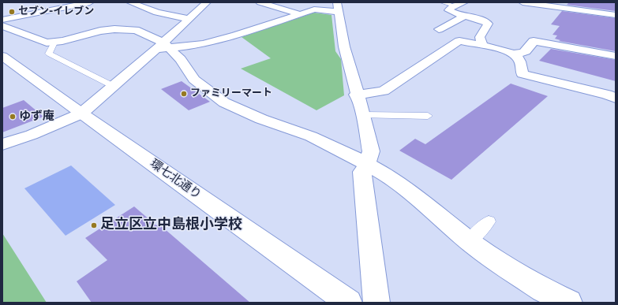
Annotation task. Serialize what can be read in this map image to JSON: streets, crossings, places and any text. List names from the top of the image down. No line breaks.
{"streets":{"street":["環七北通り"]},"places":["セブン-イレブン","ファミリーマート","ゆず庵","足立区立中島根小学校"]}
